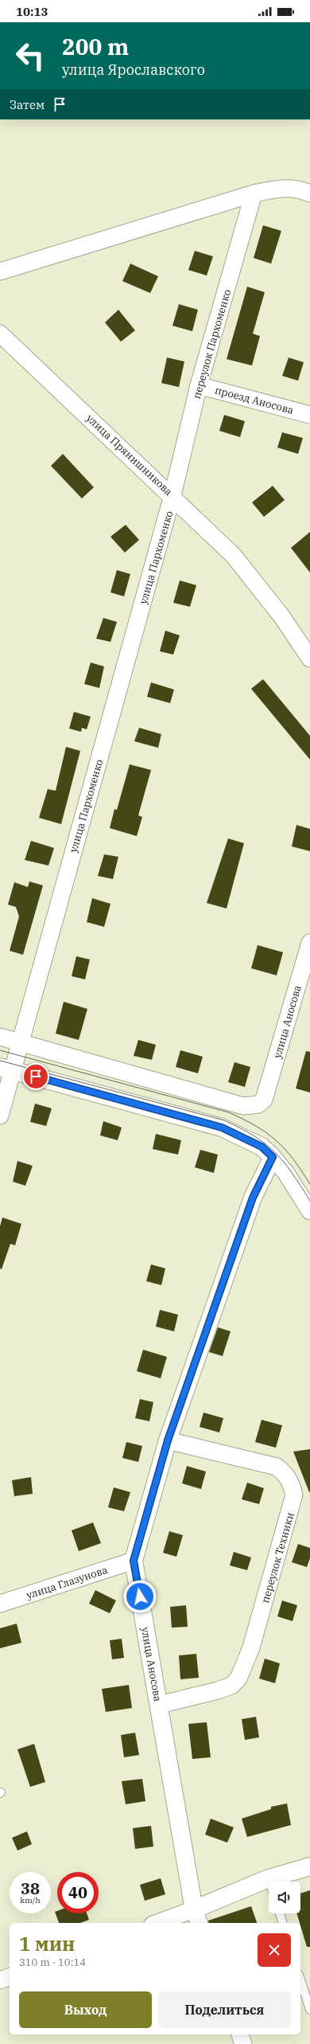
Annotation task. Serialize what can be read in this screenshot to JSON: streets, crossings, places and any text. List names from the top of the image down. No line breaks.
{"streets":{"street":["переулок Пархоменко","проезд Аносова","улица Прянишникова","улица Пархоменко","улица Аносова","переулок Техники","улица Глазунова"]},"crossings":[["переулок Пархоменко","проезд Аносова"],["переулок Пархоменко","улица Прянишникова"],["переулок Пархоменко","улица Пархоменко"],["улица Прянишникова","улица Пархоменко"],["улица Пархоменко","улица Аносова"],["улица Аносова","переулок Техники"],["улица Аносова","улица Глазунова"]],"page":{"status":"10:13","turn":["200 m","улица Ярославского"],"then":"Затем","speed":"38 km/h","limit":"40","heading":["1 мин","310 m · 10:14"],"buttons":["Выход","Поделиться"]}}
